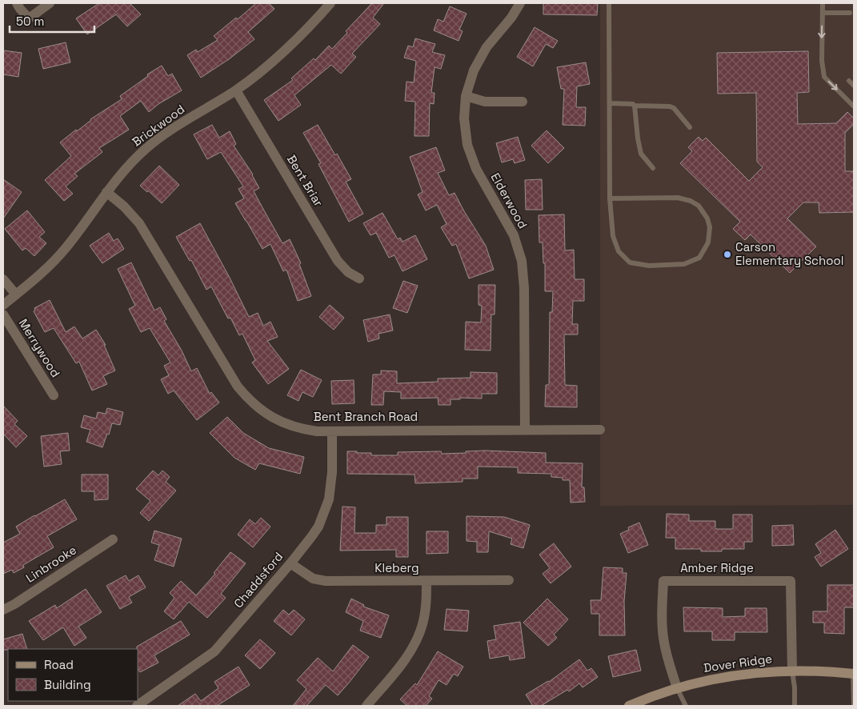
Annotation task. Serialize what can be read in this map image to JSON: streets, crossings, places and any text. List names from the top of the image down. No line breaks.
{"streets":{"street":["Brickwood","Bent Briar","Elderwood","Merrywood","Bent Branch Road","Linbrooke","Kleberg","Amber Ridge","Chaddsford","Dover Ridge"]},"crossings":[["Brickwood","Bent Briar"],["Brickwood","Bent Branch Road"],["Elderwood","Bent Branch Road"],["Bent Branch Road","Chaddsford"],["Kleberg","Chaddsford"],["Amber Ridge","Dover Ridge"]],"places":["Carson Elementary School"],"legend":["Road","Building"],"scale_bar":"50 m"}
